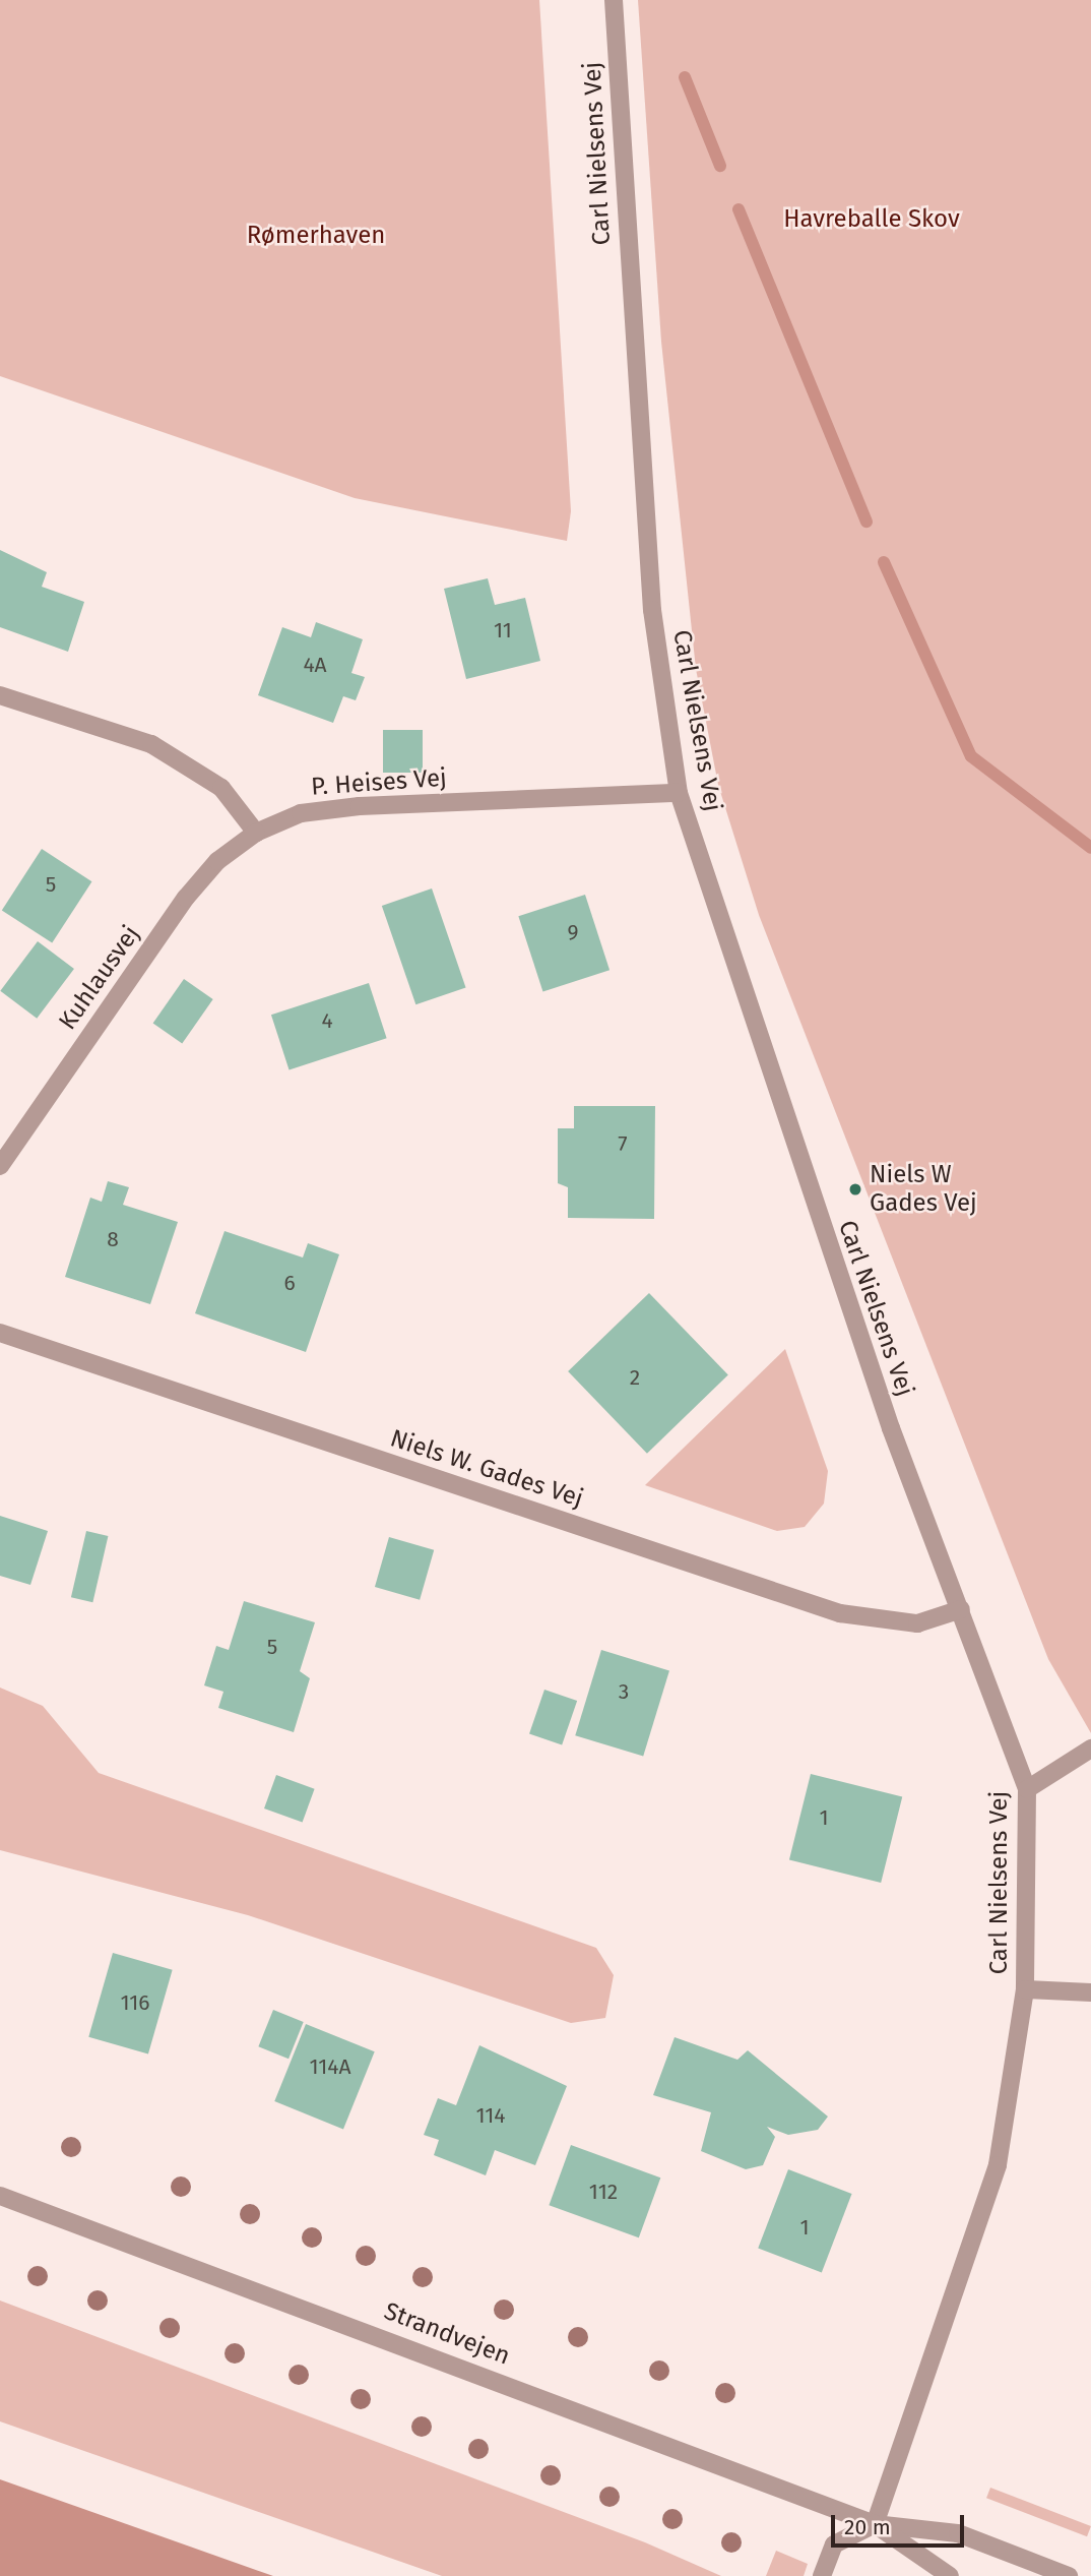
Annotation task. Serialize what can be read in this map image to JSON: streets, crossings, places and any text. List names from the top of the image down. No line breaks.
{"streets":{"street":["Carl Nielsens Vej","P. Heises Vej","Kuhlausvej","Niels W. Gades Vej","Strandvejen"]},"crossings":[["Carl Nielsens Vej","P. Heises Vej"],["Carl Nielsens Vej","Niels W. Gades Vej"],["Carl Nielsens Vej","Strandvejen"],["P. Heises Vej","Kuhlausvej"]],"parks":["Havreballe Skov","Rømerhaven"],"places":["Niels W Gades Vej"],"house_numbers":["11","4A","5","9","4","7","8","6","2","5","3","1","116","114A","114","112","1"],"scale_bar":"20 m"}
